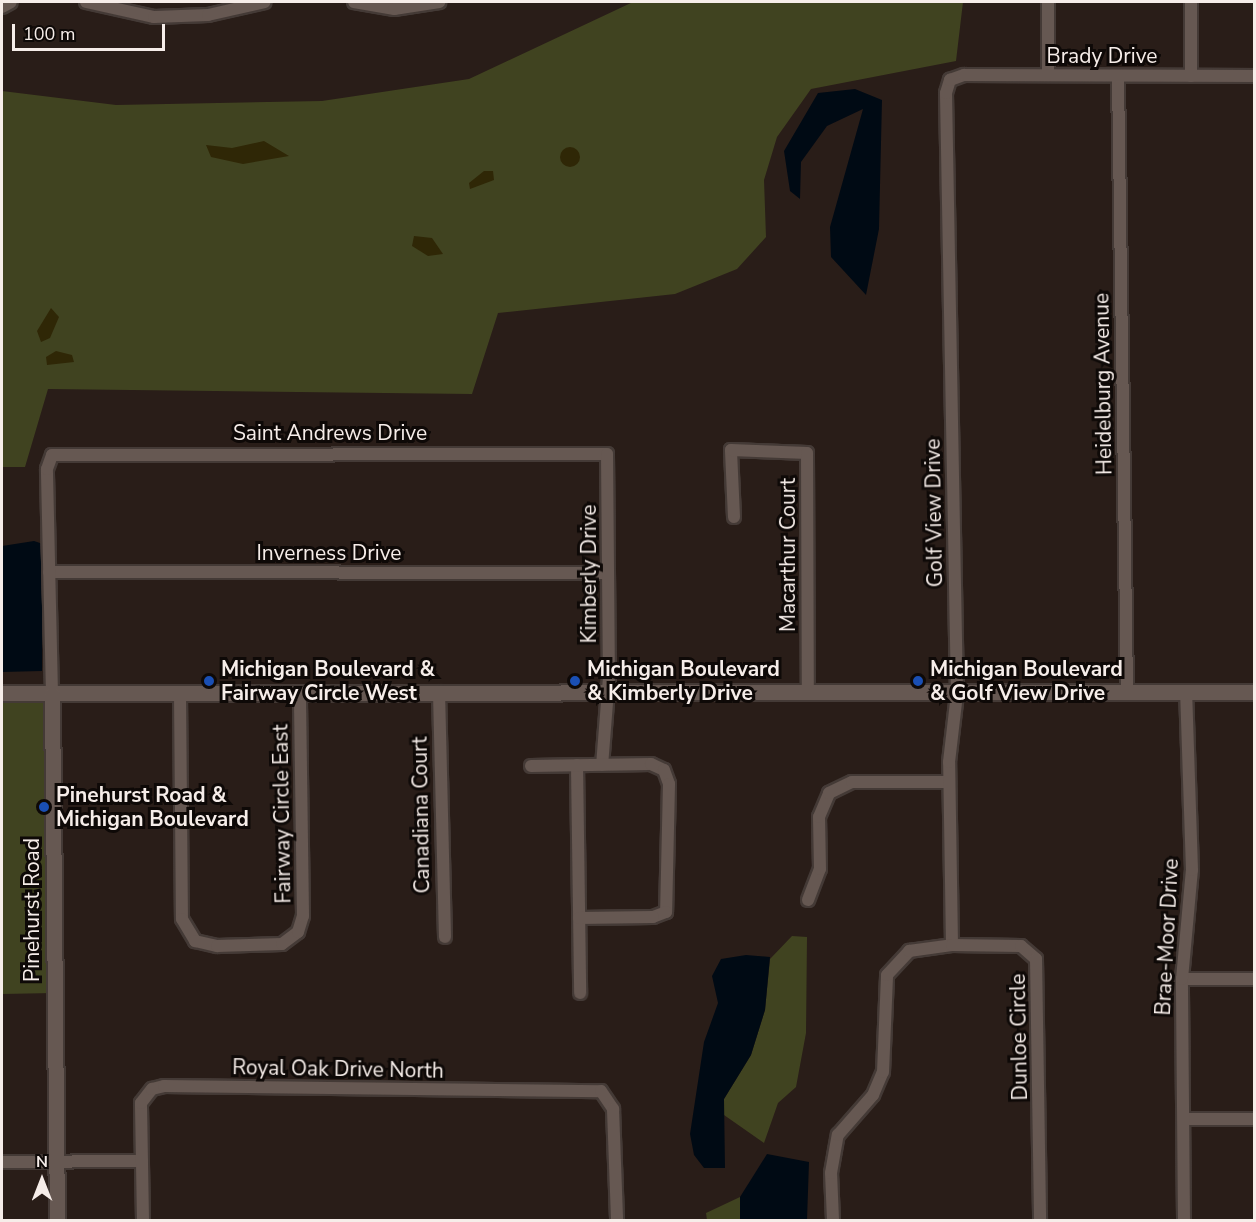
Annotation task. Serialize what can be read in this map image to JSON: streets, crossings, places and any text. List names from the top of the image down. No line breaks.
{"streets":{"street":["Brady Drive","Heidelburg Avenue","Saint Andrews Drive","Golf View Drive","Inverness Drive","Macarthur Court","Kimberly Drive","Fairway Circle East","Canadiana Court","Pinehurst Road","Brae-Moor Drive","Dunloe Circle","Royal Oak Drive North"]},"crossings":[["Brady Drive","Heidelburg Avenue"],["Brady Drive","Golf View Drive"],["Saint Andrews Drive","Kimberly Drive"],["Saint Andrews Drive","Pinehurst Road"],["Golf View Drive","Dunloe Circle"],["Inverness Drive","Kimberly Drive"],["Inverness Drive","Pinehurst Road"]],"places":["Michigan Boulevard & Fairway Circle West","Michigan Boulevard & Kimberly Drive","Michigan Boulevard & Golf View Drive","Pinehurst Road & Michigan Boulevard"],"scale_bar":"100 m","north":"top"}
